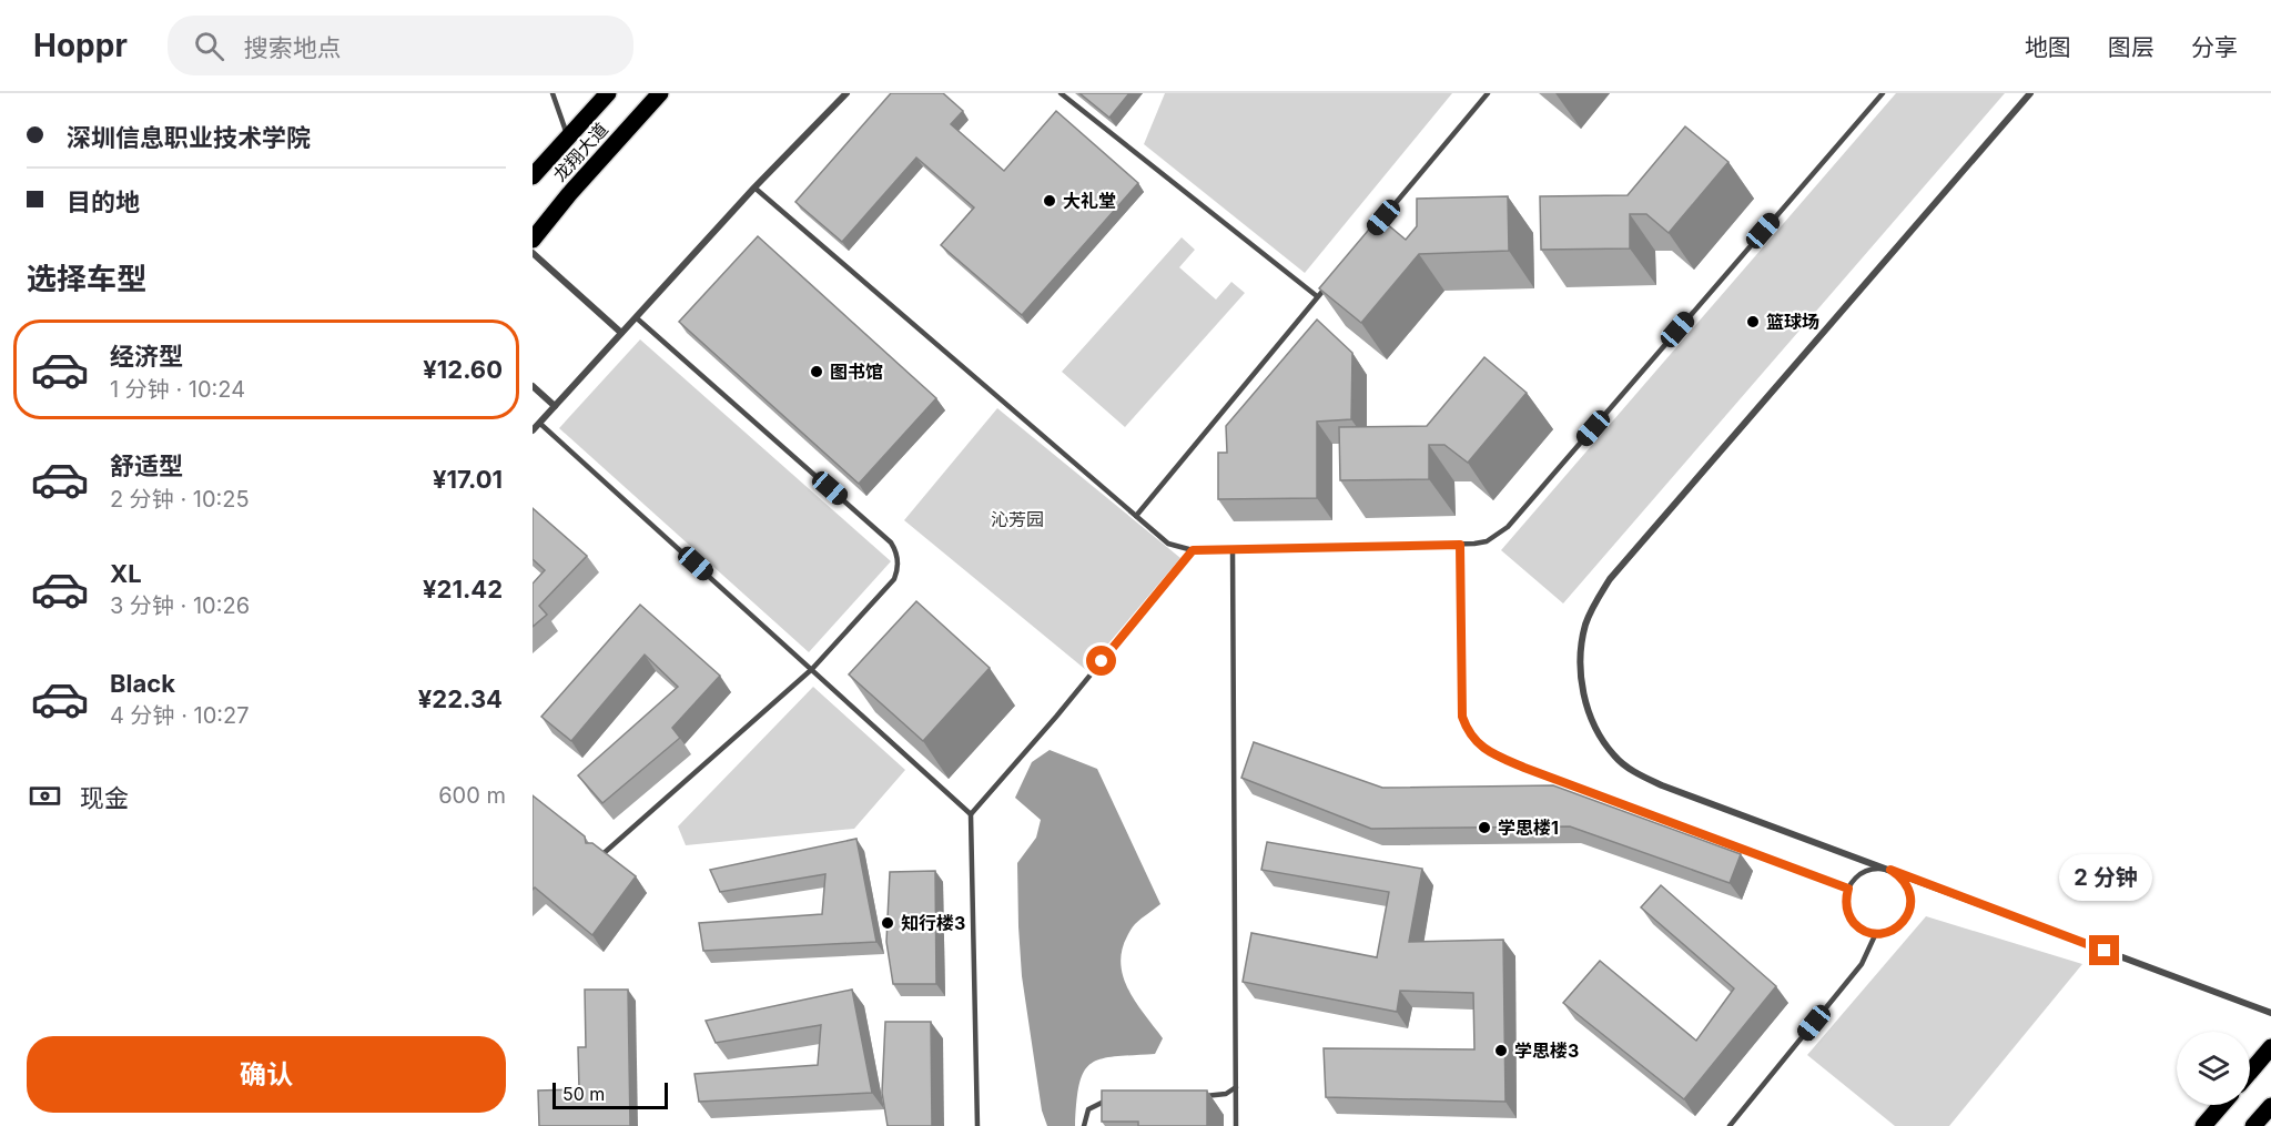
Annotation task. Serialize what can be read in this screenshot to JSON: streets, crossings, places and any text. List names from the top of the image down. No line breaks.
{"streets":{"main road":["龙翔大道"]},"parks":["沁芳园"],"places":["大礼堂","篮球场","图书馆","学思楼1","知行楼3","学思楼3"],"scale_bar":"50 m","page":{"header":"Hoppr","search":"搜索地点","nav":["地图","图层","分享"],"banner":["深圳信息职业技术学院","目的地"],"heading":"选择车型","list":[{"name":"经济型","note":"1 分钟 · 10:24","value":"¥12.60"},{"name":"舒适型","note":"2 分钟 · 10:25","value":"¥17.01"},{"name":"XL","note":"3 分钟 · 10:26","value":"¥21.42"},{"name":"Black","note":"4 分钟 · 10:27","value":"¥22.34"}],"pay":["现金","600 m"],"bubble":"2 分钟","buttons":"确认","scale":"50 m"}}
